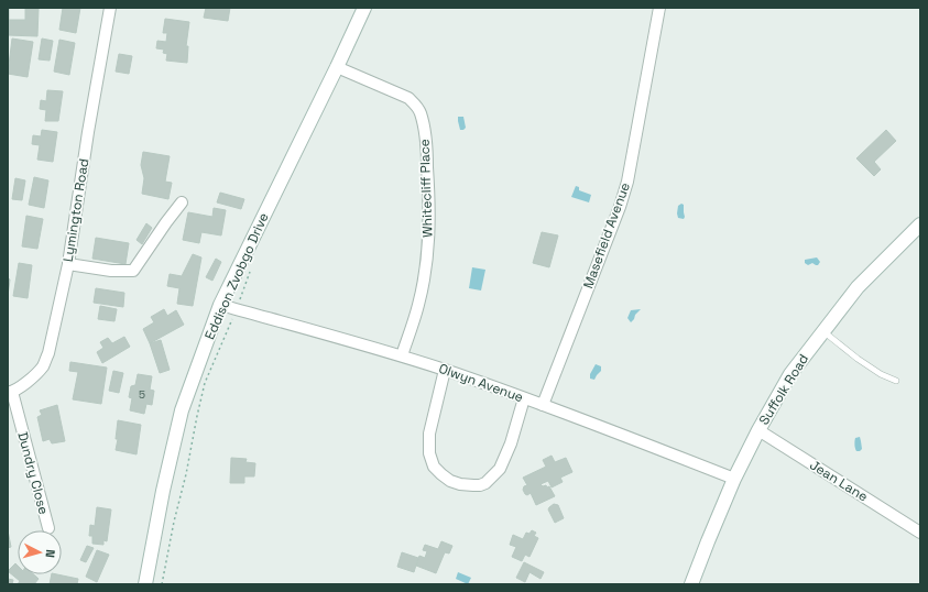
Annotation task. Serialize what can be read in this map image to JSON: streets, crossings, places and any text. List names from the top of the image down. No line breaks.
{"streets":{"street":["Whitecliff Place","Lymington Road","Masefield Avenue","Eddison Zvobgo Drive","Olwyn Avenue","Suffolk Road","Dundry Close","Jean Lane"]},"crossings":[["Whitecliff Place","Eddison Zvobgo Drive"],["Whitecliff Place","Olwyn Avenue"],["Lymington Road","Dundry Close"],["Masefield Avenue","Olwyn Avenue"],["Eddison Zvobgo Drive","Olwyn Avenue"],["Olwyn Avenue","Suffolk Road"],["Suffolk Road","Jean Lane"]],"house_numbers":["5"],"north":"right"}
